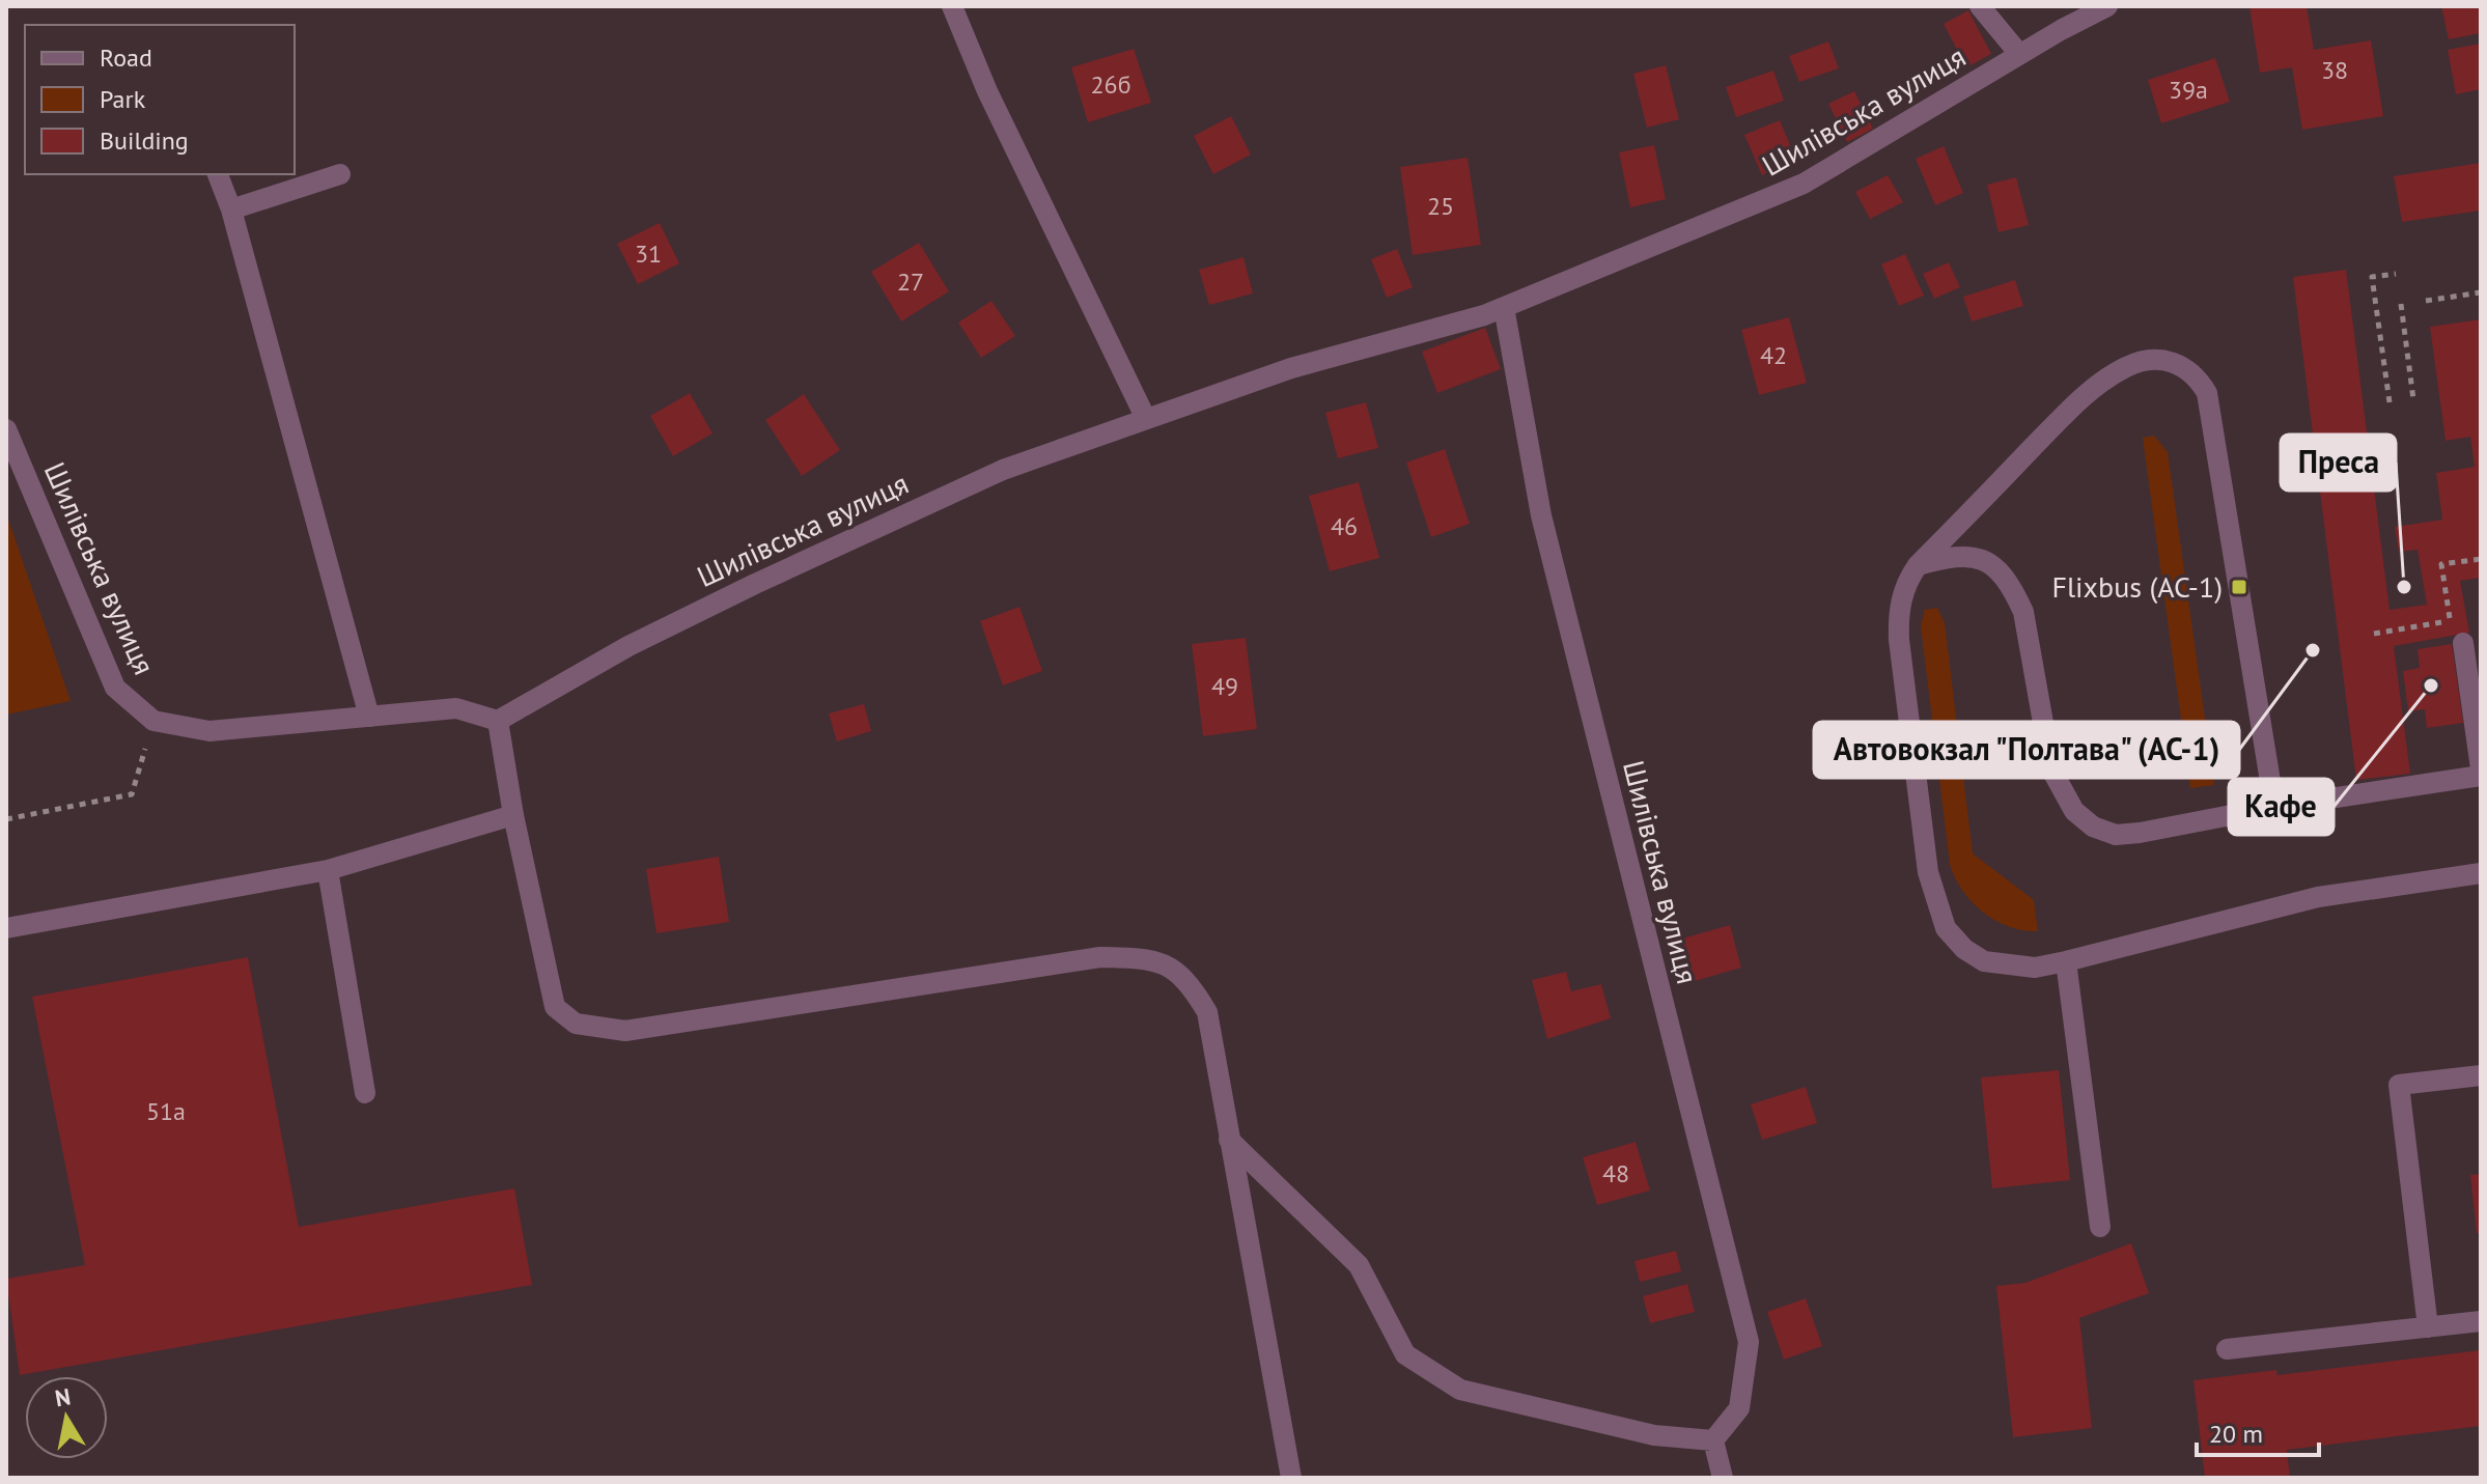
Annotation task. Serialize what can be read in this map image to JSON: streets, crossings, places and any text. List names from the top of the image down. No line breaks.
{"streets":{"street":["Шилівська вулиця"]},"places":{"transit":["Flixbus (АС-1)"],"other":["Преса","Автовокзал \"Полтава\" (АС-1)","Кафе"]},"house_numbers":["38","26б","39а","25","31","27","42","46","49","51а","48"],"legend":["Road","Park","Building"],"scale_bar":"20 m","north":"top"}
